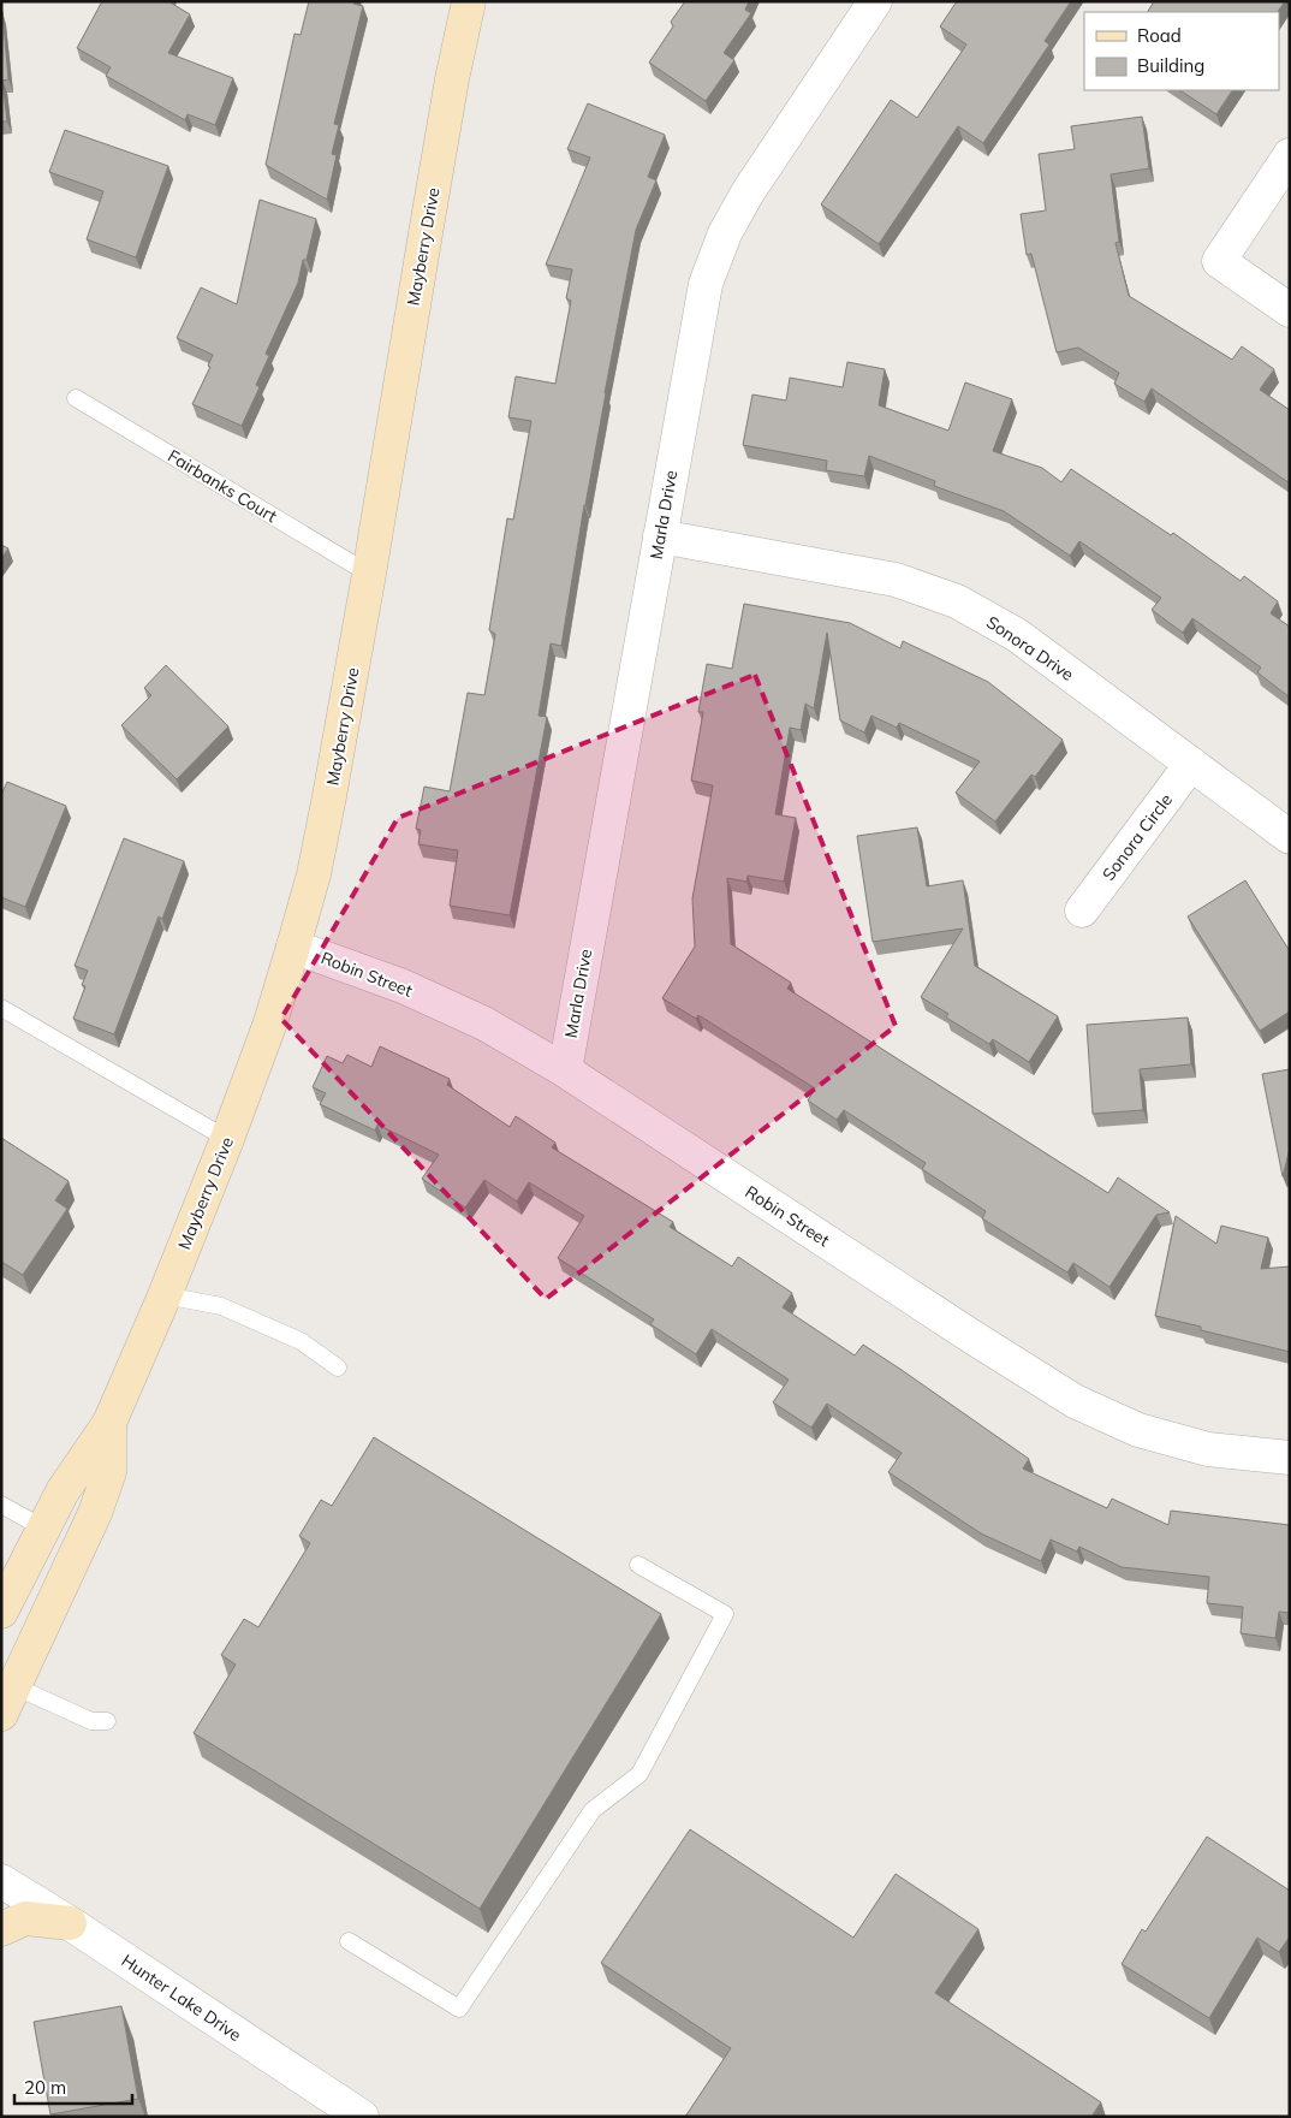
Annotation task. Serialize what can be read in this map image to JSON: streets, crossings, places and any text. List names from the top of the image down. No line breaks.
{"streets":{"main road":["Mayberry Drive"],"street":["Marla Drive","Sonora Drive","Sonora Circle","Robin Street","Hunter Lake Drive"],"lane":["Fairbanks Court"]},"crossings":[["Mayberry Drive","Fairbanks Court"],["Mayberry Drive","Robin Street"],["Marla Drive","Sonora Drive"],["Marla Drive","Robin Street"],["Sonora Drive","Sonora Circle"]],"legend":["Road","Building"],"scale_bar":"20 m"}
